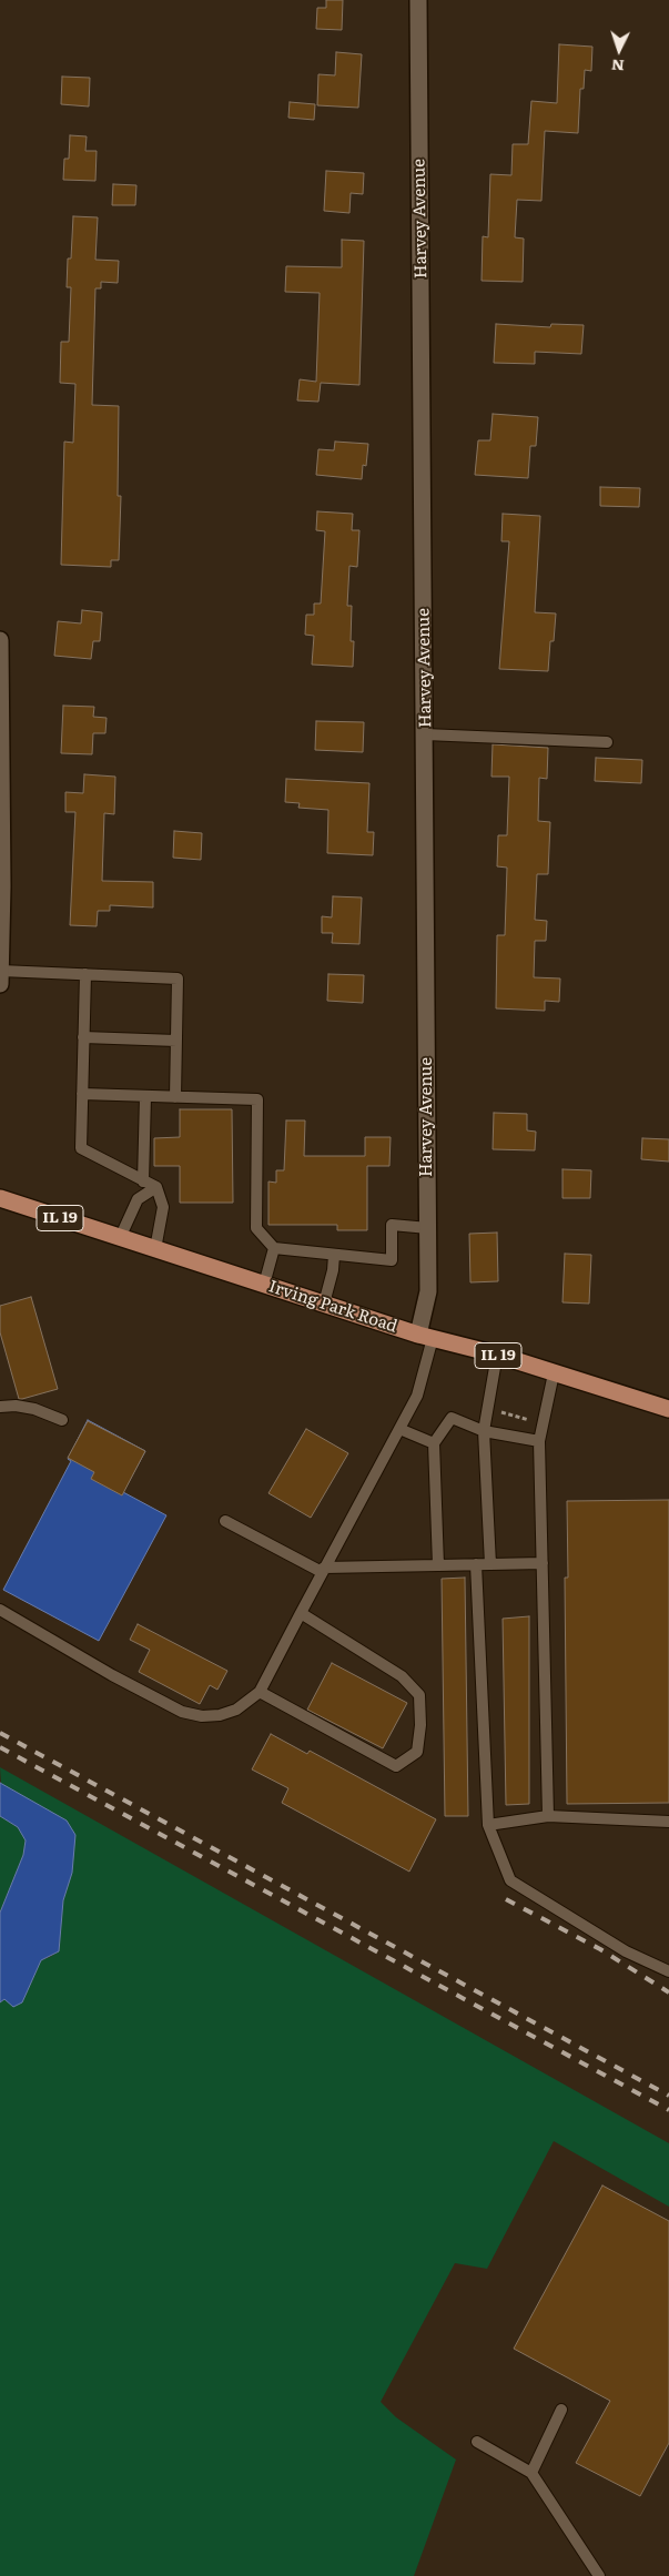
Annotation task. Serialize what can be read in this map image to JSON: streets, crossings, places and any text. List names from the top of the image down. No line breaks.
{"streets":{"main road":["IL 19","Irving Park Road"],"street":["Harvey Avenue"]},"crossings":[["Harvey Avenue","Irving Park Road"]],"north":"bottom"}
